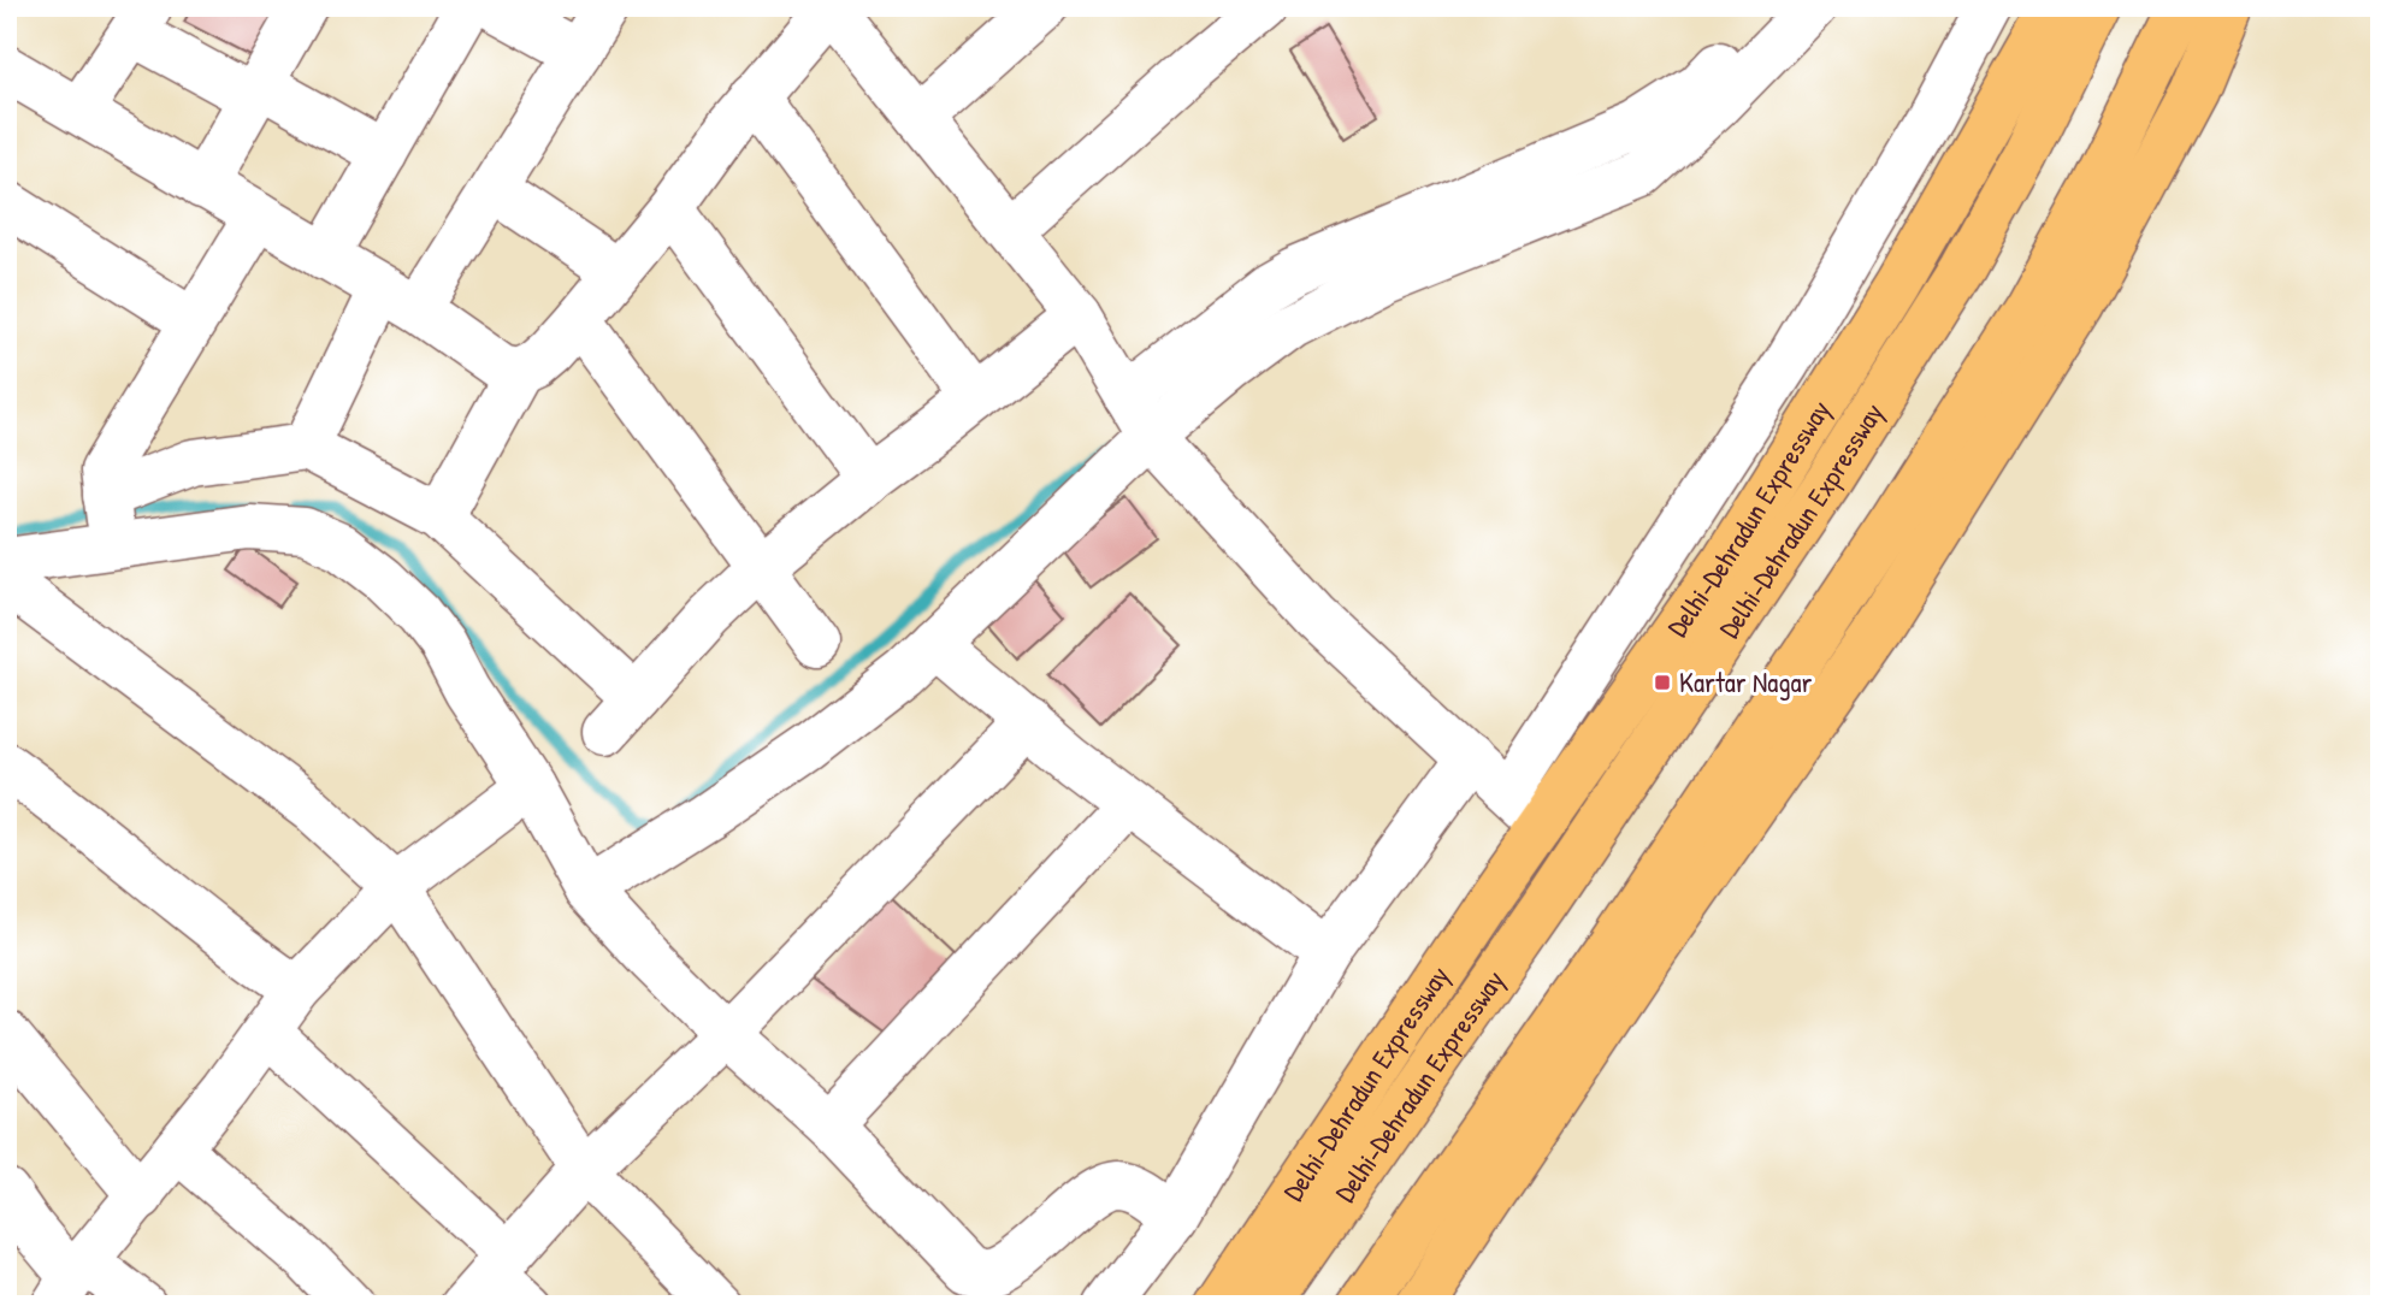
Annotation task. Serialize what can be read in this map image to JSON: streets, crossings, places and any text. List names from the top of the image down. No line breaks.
{"streets":{"highway":["Delhi–Dehradun Expressway","Delhi-Dehradun Expressway"]},"places":{"transit":["Kartar Nagar"]}}
